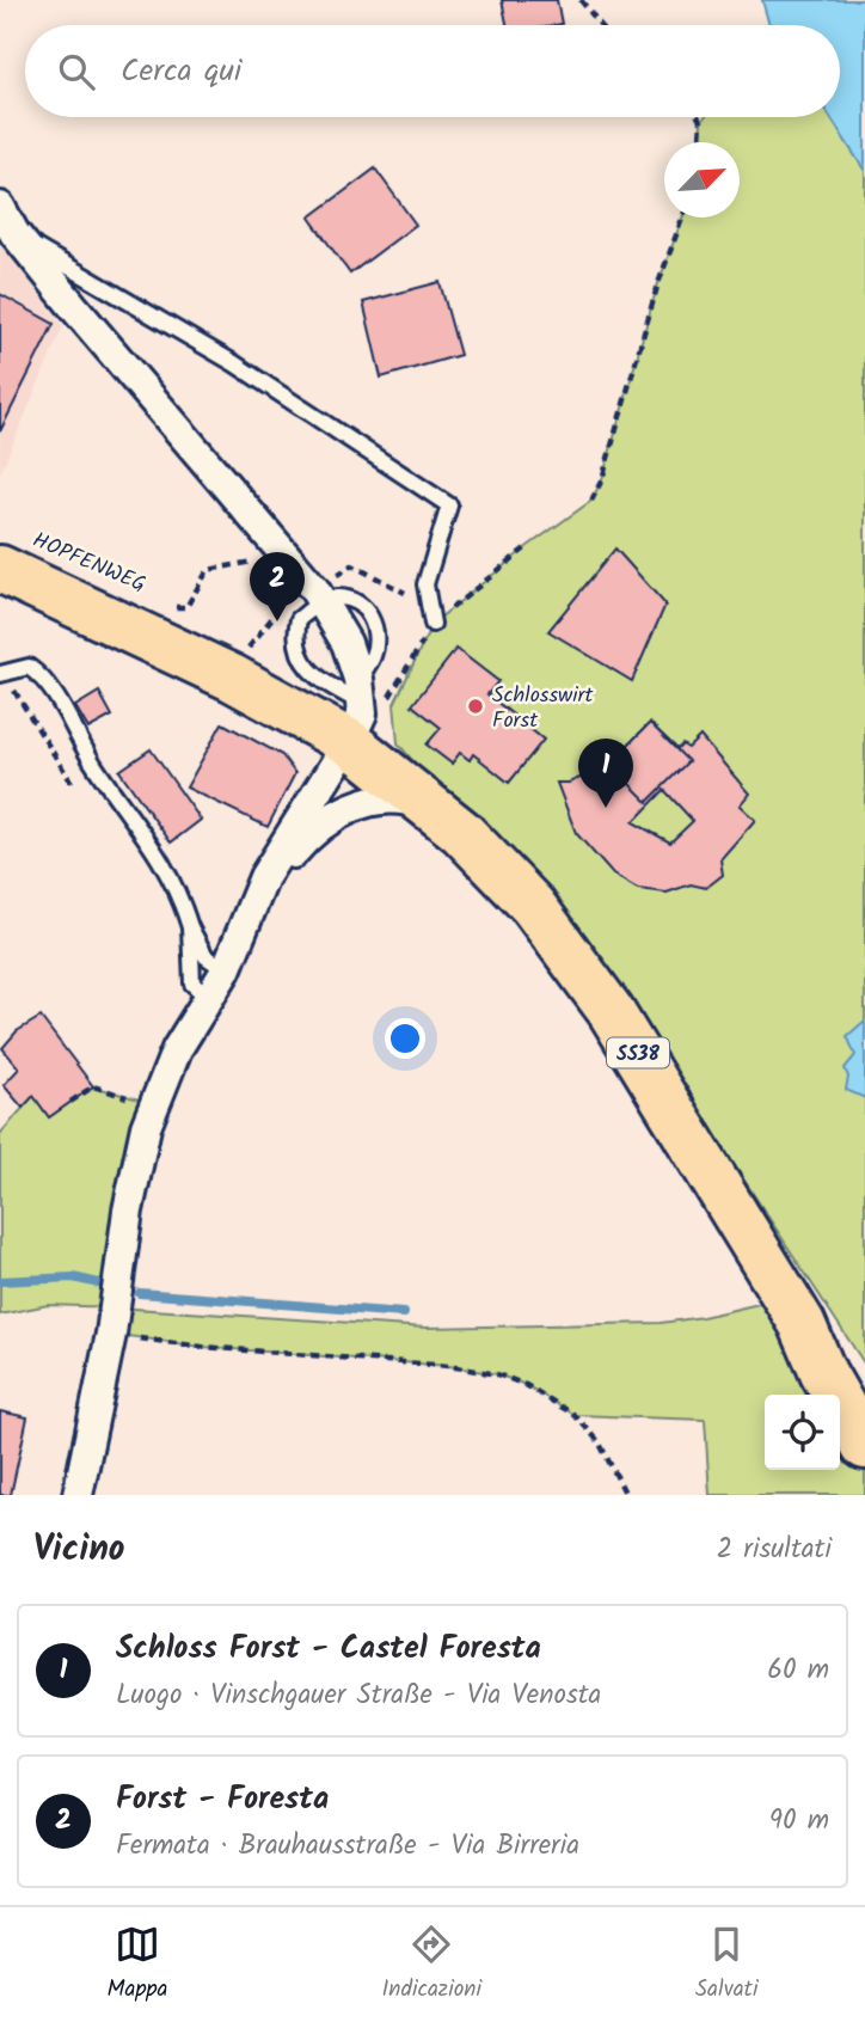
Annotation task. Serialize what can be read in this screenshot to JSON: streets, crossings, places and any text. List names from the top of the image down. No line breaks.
{"streets":{"main road":["SS38"]},"places":["Schlosswirt Forst"],"north":"top right","page":{"search":"Cerca qui","pins":["2","1"],"heading":["Vicino","2 risultati"],"list":[{"mark":"1","name":"Schloss Forst - Castel Foresta","note":"Luogo · Vinschgauer Straße - Via Venosta","value":"60 m"},{"mark":"2","name":"Forst - Foresta","note":"Fermata · Brauhausstraße - Via Birreria","value":"90 m"}],"nav":["Mappa","Indicazioni","Salvati"]}}
